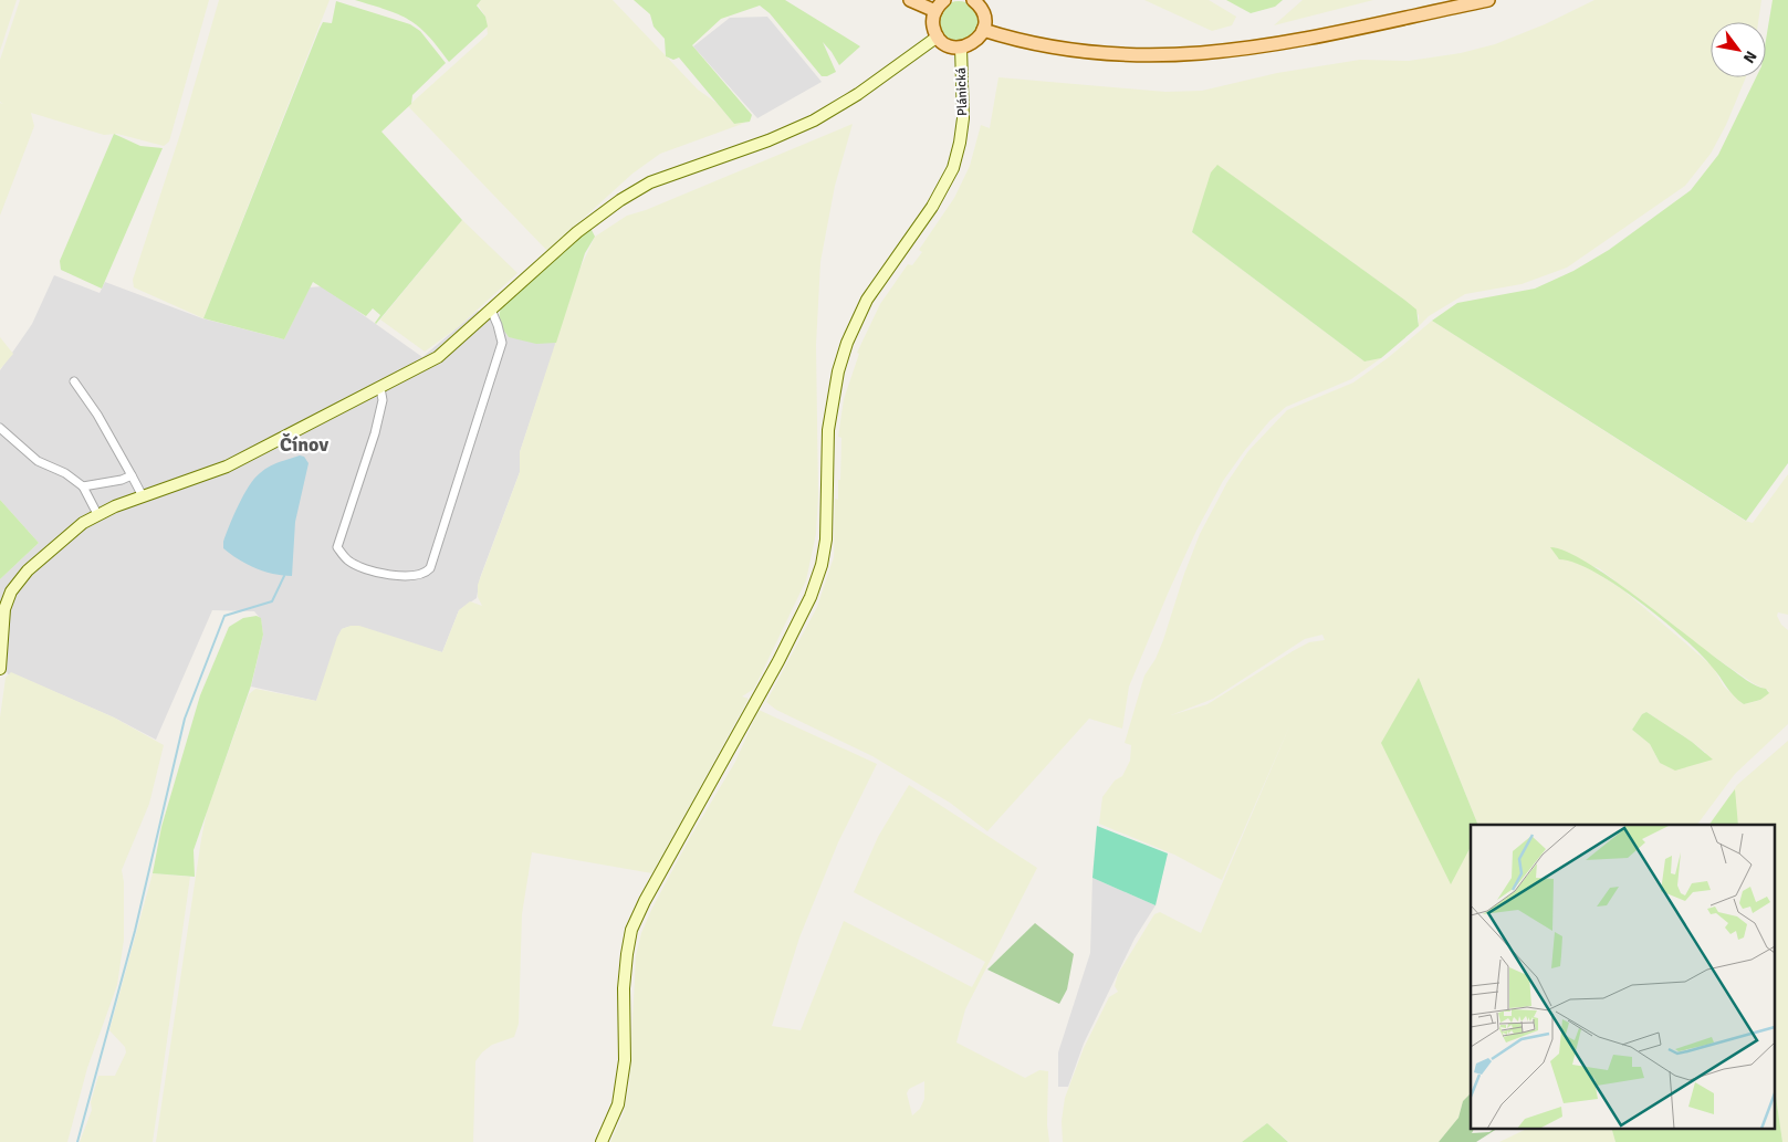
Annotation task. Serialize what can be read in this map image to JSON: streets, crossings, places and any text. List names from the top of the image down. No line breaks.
{"streets":{"main road":["Plánická"]},"districts":["Čínov"],"north":"bottom right"}
